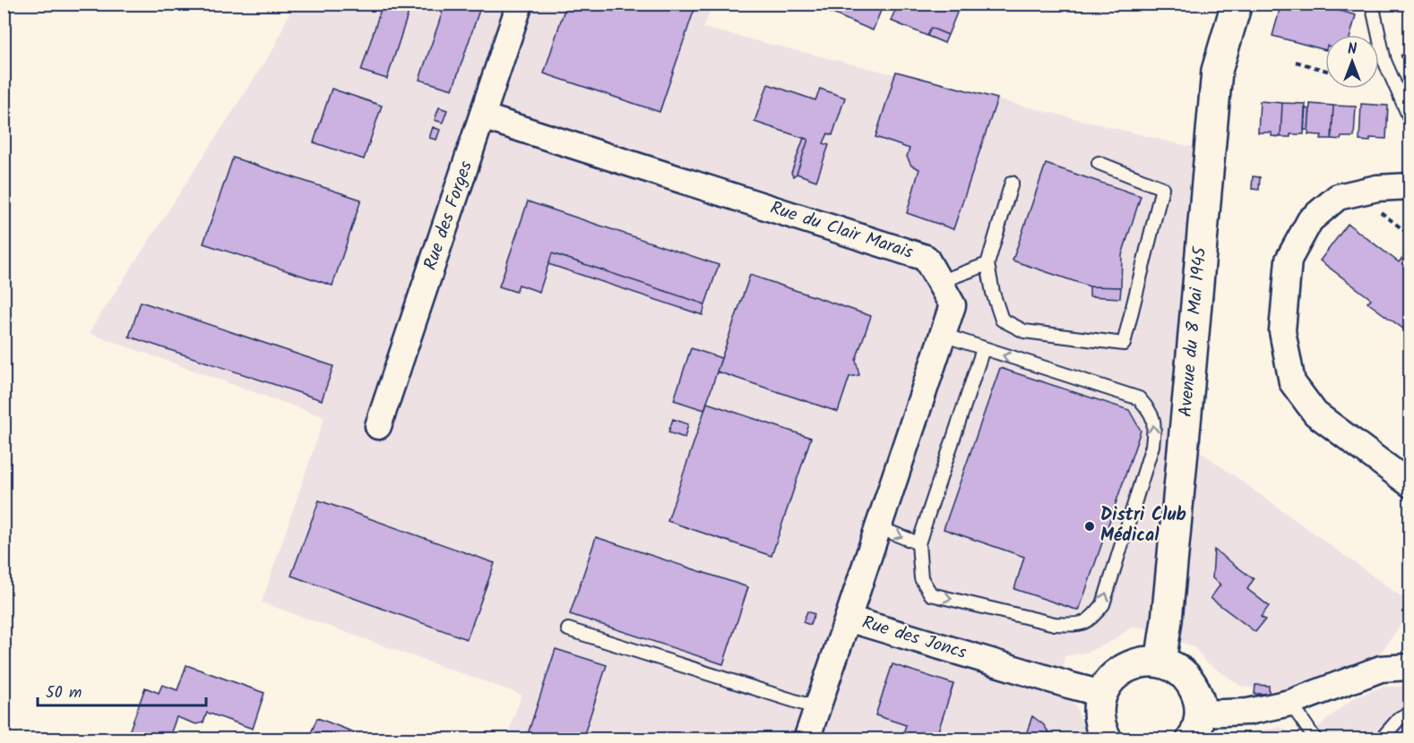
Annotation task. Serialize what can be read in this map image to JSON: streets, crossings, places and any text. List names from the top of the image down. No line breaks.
{"streets":{"main road":["Avenue du 8 Mai 1945"],"street":["Rue des Forges","Rue du Clair Marais","Rue des Joncs"]},"crossings":[["Rue des Forges","Rue du Clair Marais"],["Rue du Clair Marais","Rue des Joncs"]],"places":["Distri Club Médical"],"scale_bar":"50 m","north":"top"}
